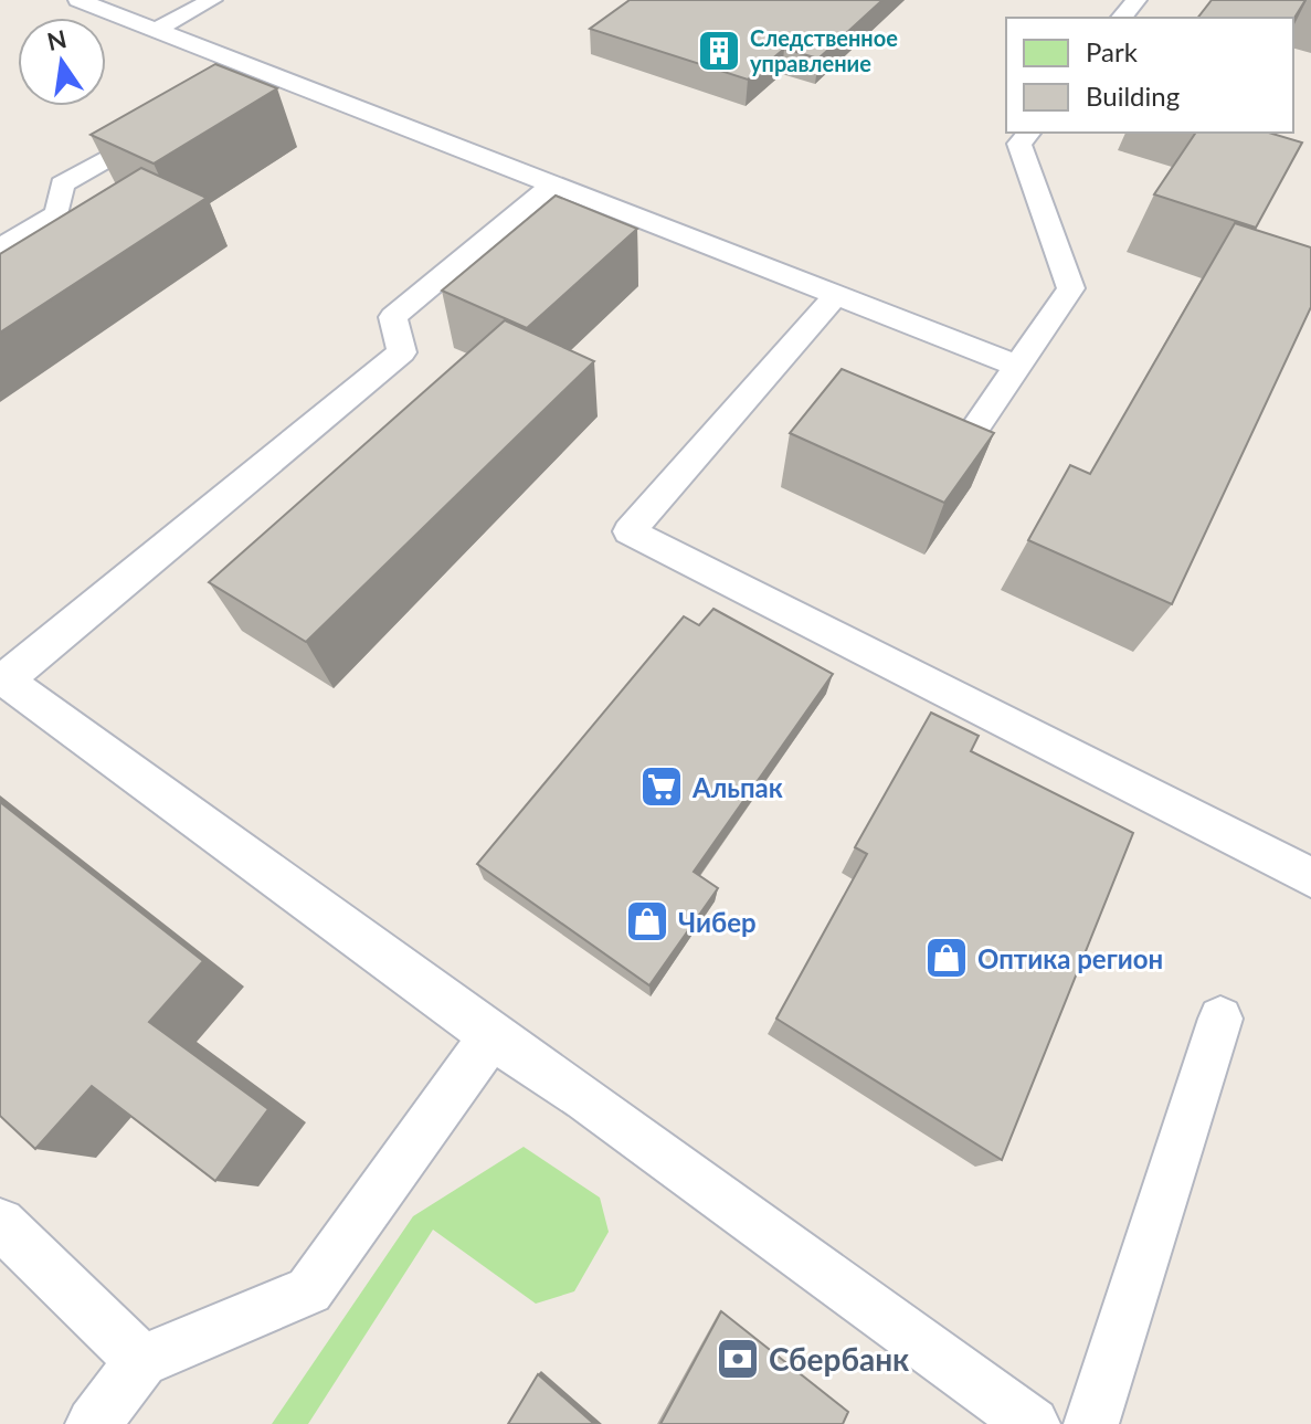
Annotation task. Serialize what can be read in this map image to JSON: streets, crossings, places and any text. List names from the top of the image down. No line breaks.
{"places":{"building":["Следственное управление"],"supermarket":["Альпак"],"shop":["Чибер","Оптика регион"],"bank":["Сбербанк"]},"legend":["Park","Building"],"north":"top"}
